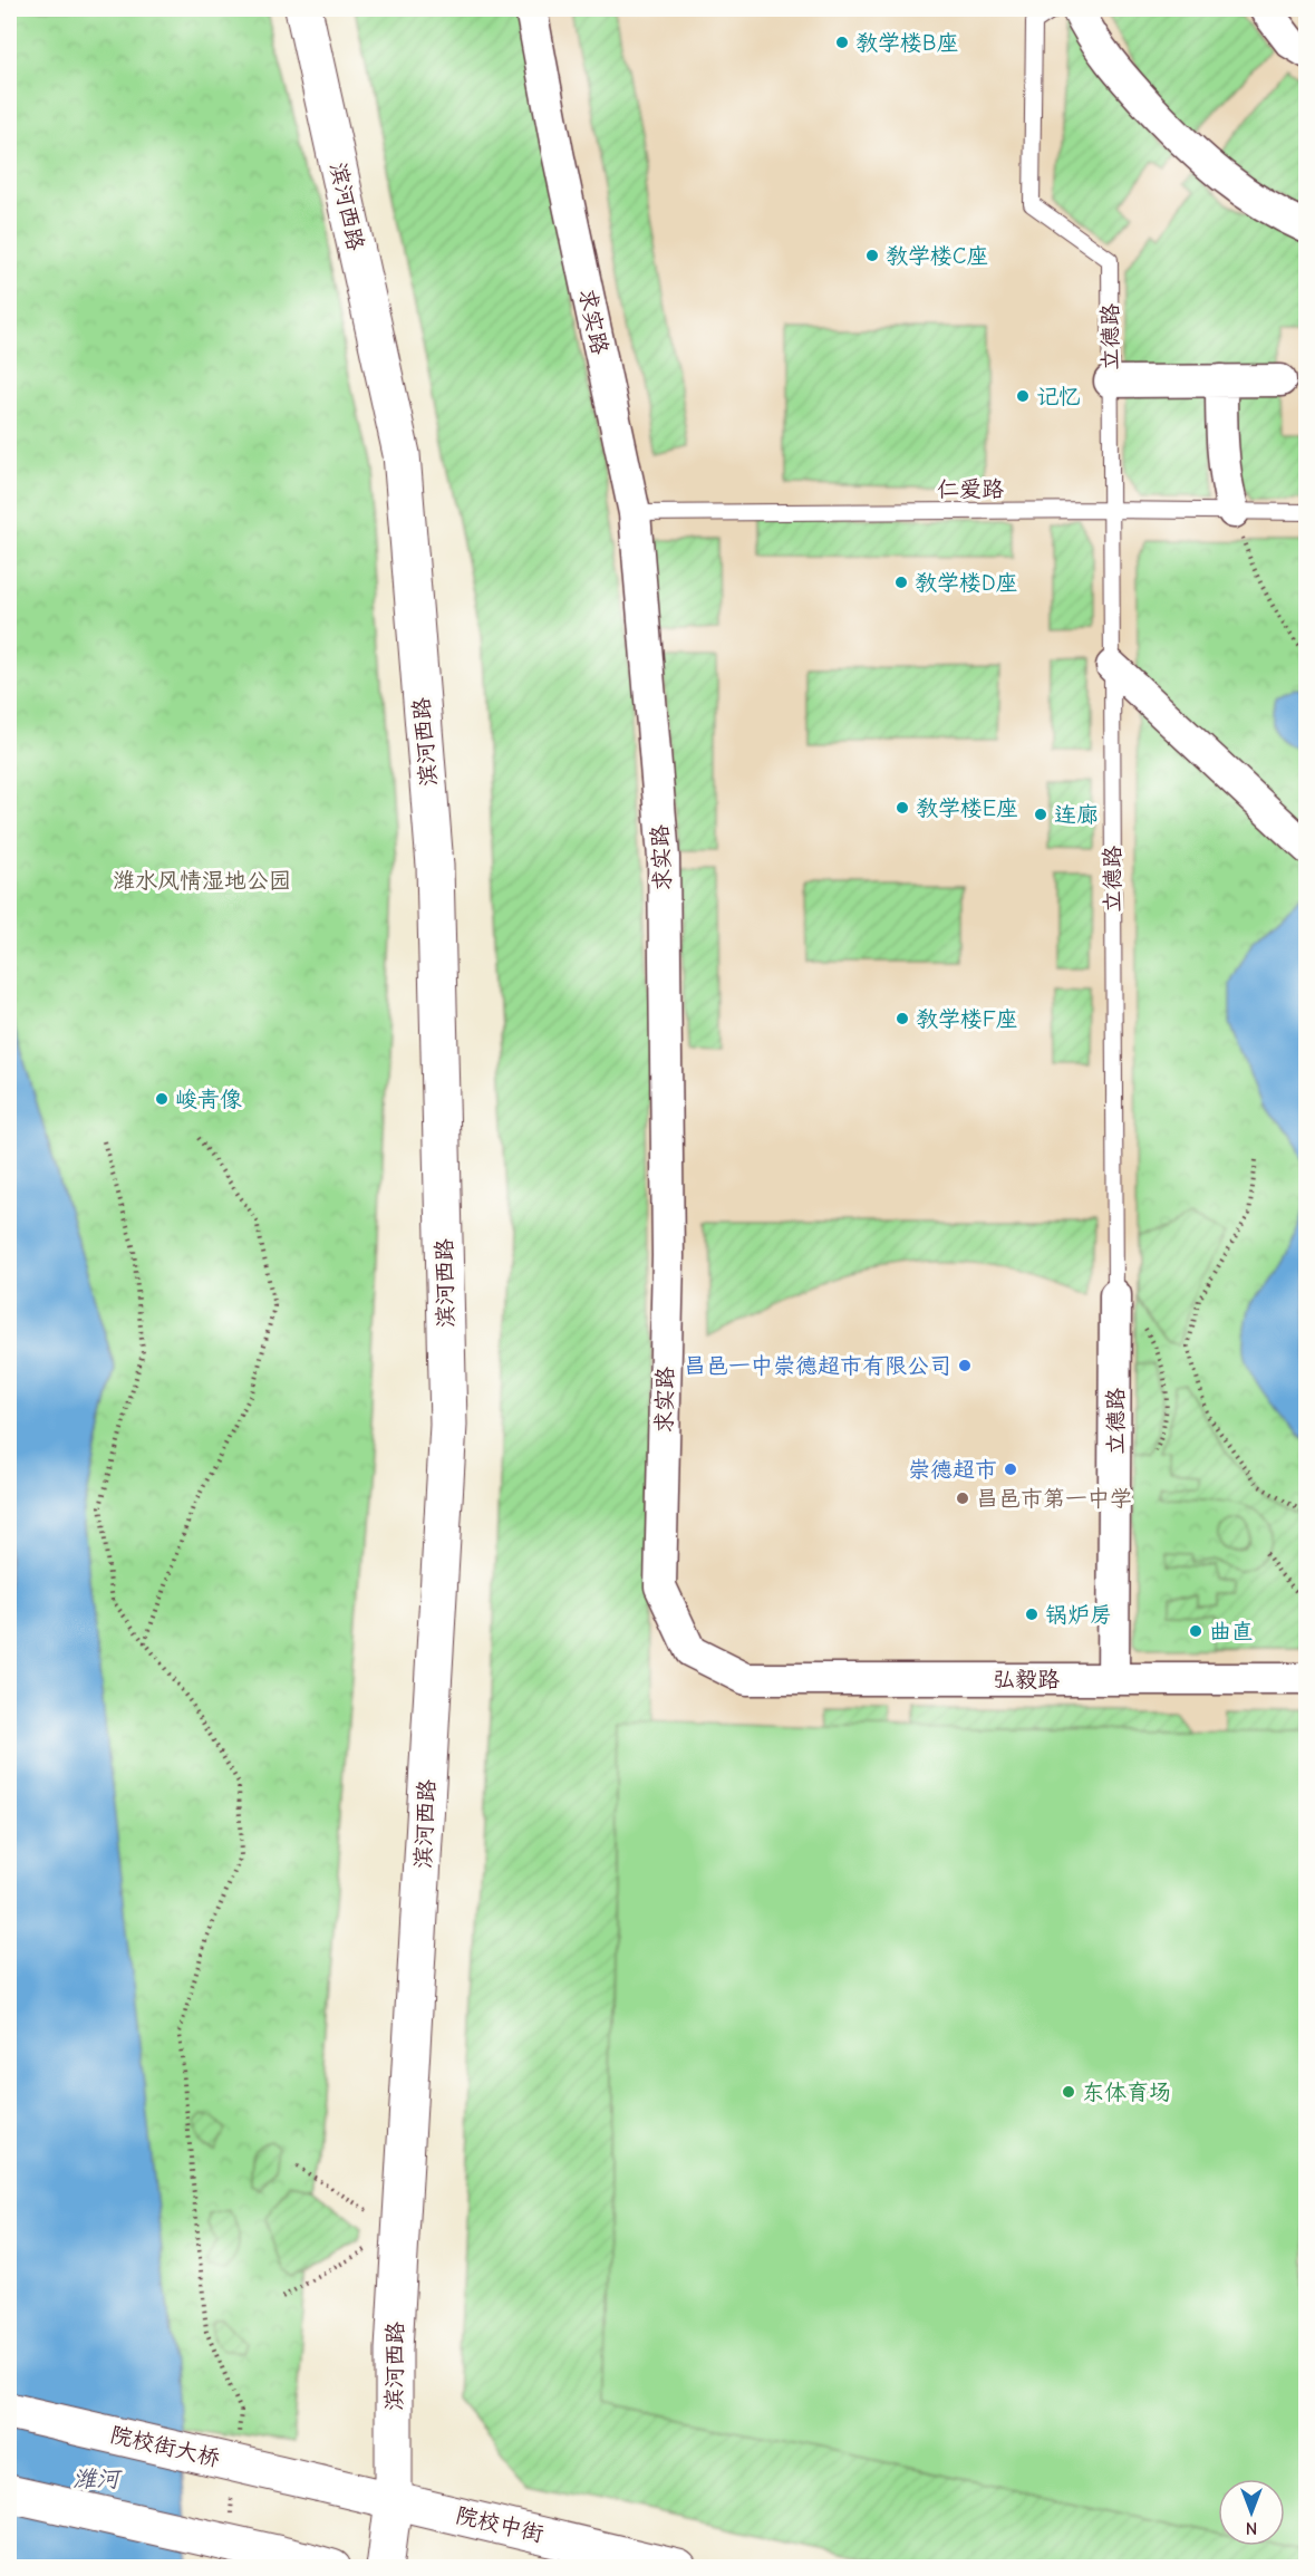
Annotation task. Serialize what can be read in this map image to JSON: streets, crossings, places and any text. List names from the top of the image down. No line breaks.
{"streets":{"street":["滨河西路","求实路","立德路","弘毅路","院校街大桥","院校中街"],"lane":["仁爱路"]},"crossings":[["滨河西路","院校中街"],["求实路","仁爱路"],["求实路","弘毅路"],["立德路","仁爱路"],["立德路","弘毅路"],["院校街大桥","院校中街"]],"water":["潍河"],"parks":["潍水风情湿地公园"],"places":["教学楼B座","教学楼C座","记忆","教学楼D座","教学楼E座","连廊","教学楼F座","峻青像","昌邑一中崇德超市有限公司","崇德超市","昌邑市第一中学","锅炉房","曲直","东体育场"],"north":"bottom"}
